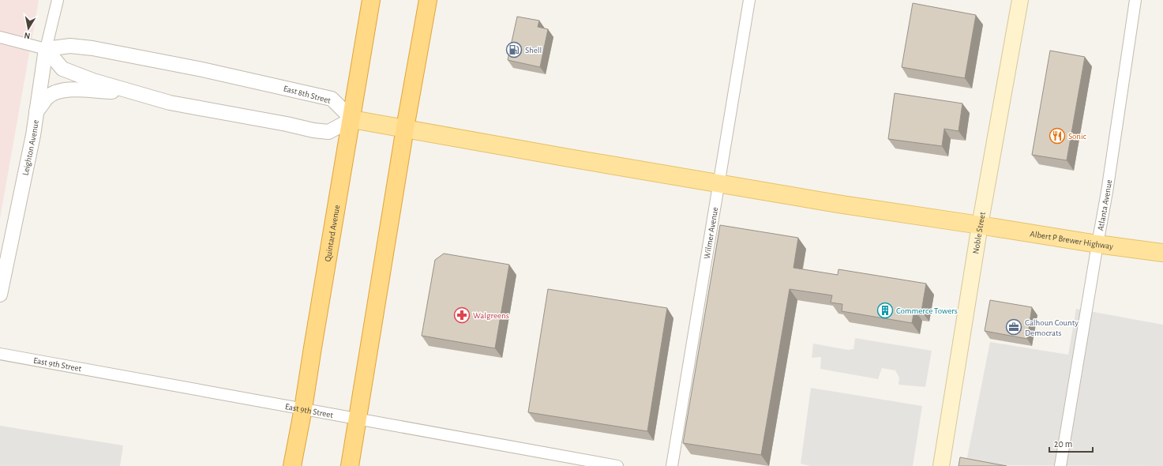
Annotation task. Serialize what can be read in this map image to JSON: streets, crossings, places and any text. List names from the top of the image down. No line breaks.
{"streets":{"highway":["Quintard Avenue"],"main road":["Noble Street","Albert P Brewer Highway"],"street":["East 8th Street","Leighton Avenue","Atlanta Avenue","Wilmer Avenue","East 9th Street"]},"crossings":[["East 8th Street","Leighton Avenue"],["East 8th Street","Quintard Avenue"],["East 8th Street","Albert P Brewer Highway"],["Atlanta Avenue","Albert P Brewer Highway"],["Quintard Avenue","Albert P Brewer Highway"],["Quintard Avenue","East 9th Street"],["Wilmer Avenue","Albert P Brewer Highway"],["Noble Street","Albert P Brewer Highway"]],"places":{"fuel station":["Shell"],"restaurant":["Sonic"],"building":["Commerce Towers"],"pharmacy":["Walgreens"],"office":["Calhoun County Democrats"]},"scale_bar":"20 m","north":"bottom"}
